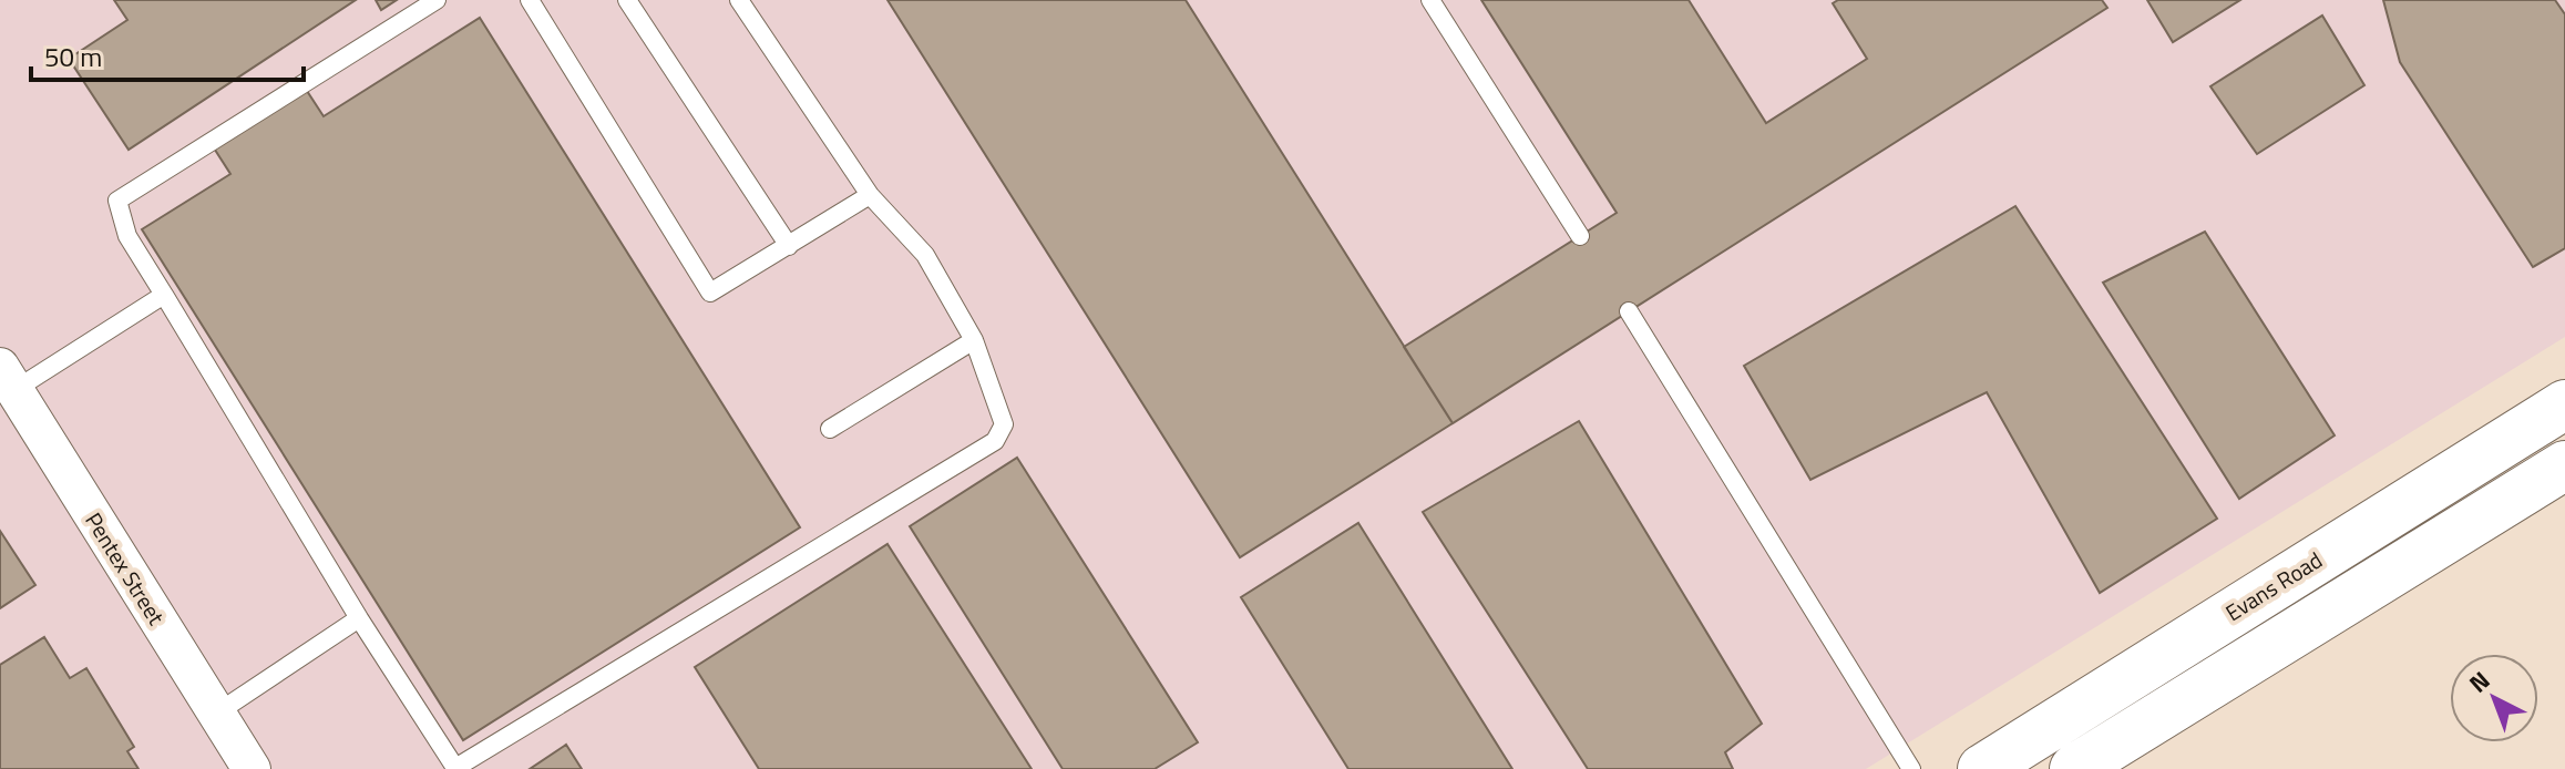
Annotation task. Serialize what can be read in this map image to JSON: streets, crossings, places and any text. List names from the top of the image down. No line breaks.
{"streets":{"main road":["Evans Road"],"street":["Pentex Street"]},"scale_bar":"50 m","north":"top left"}
